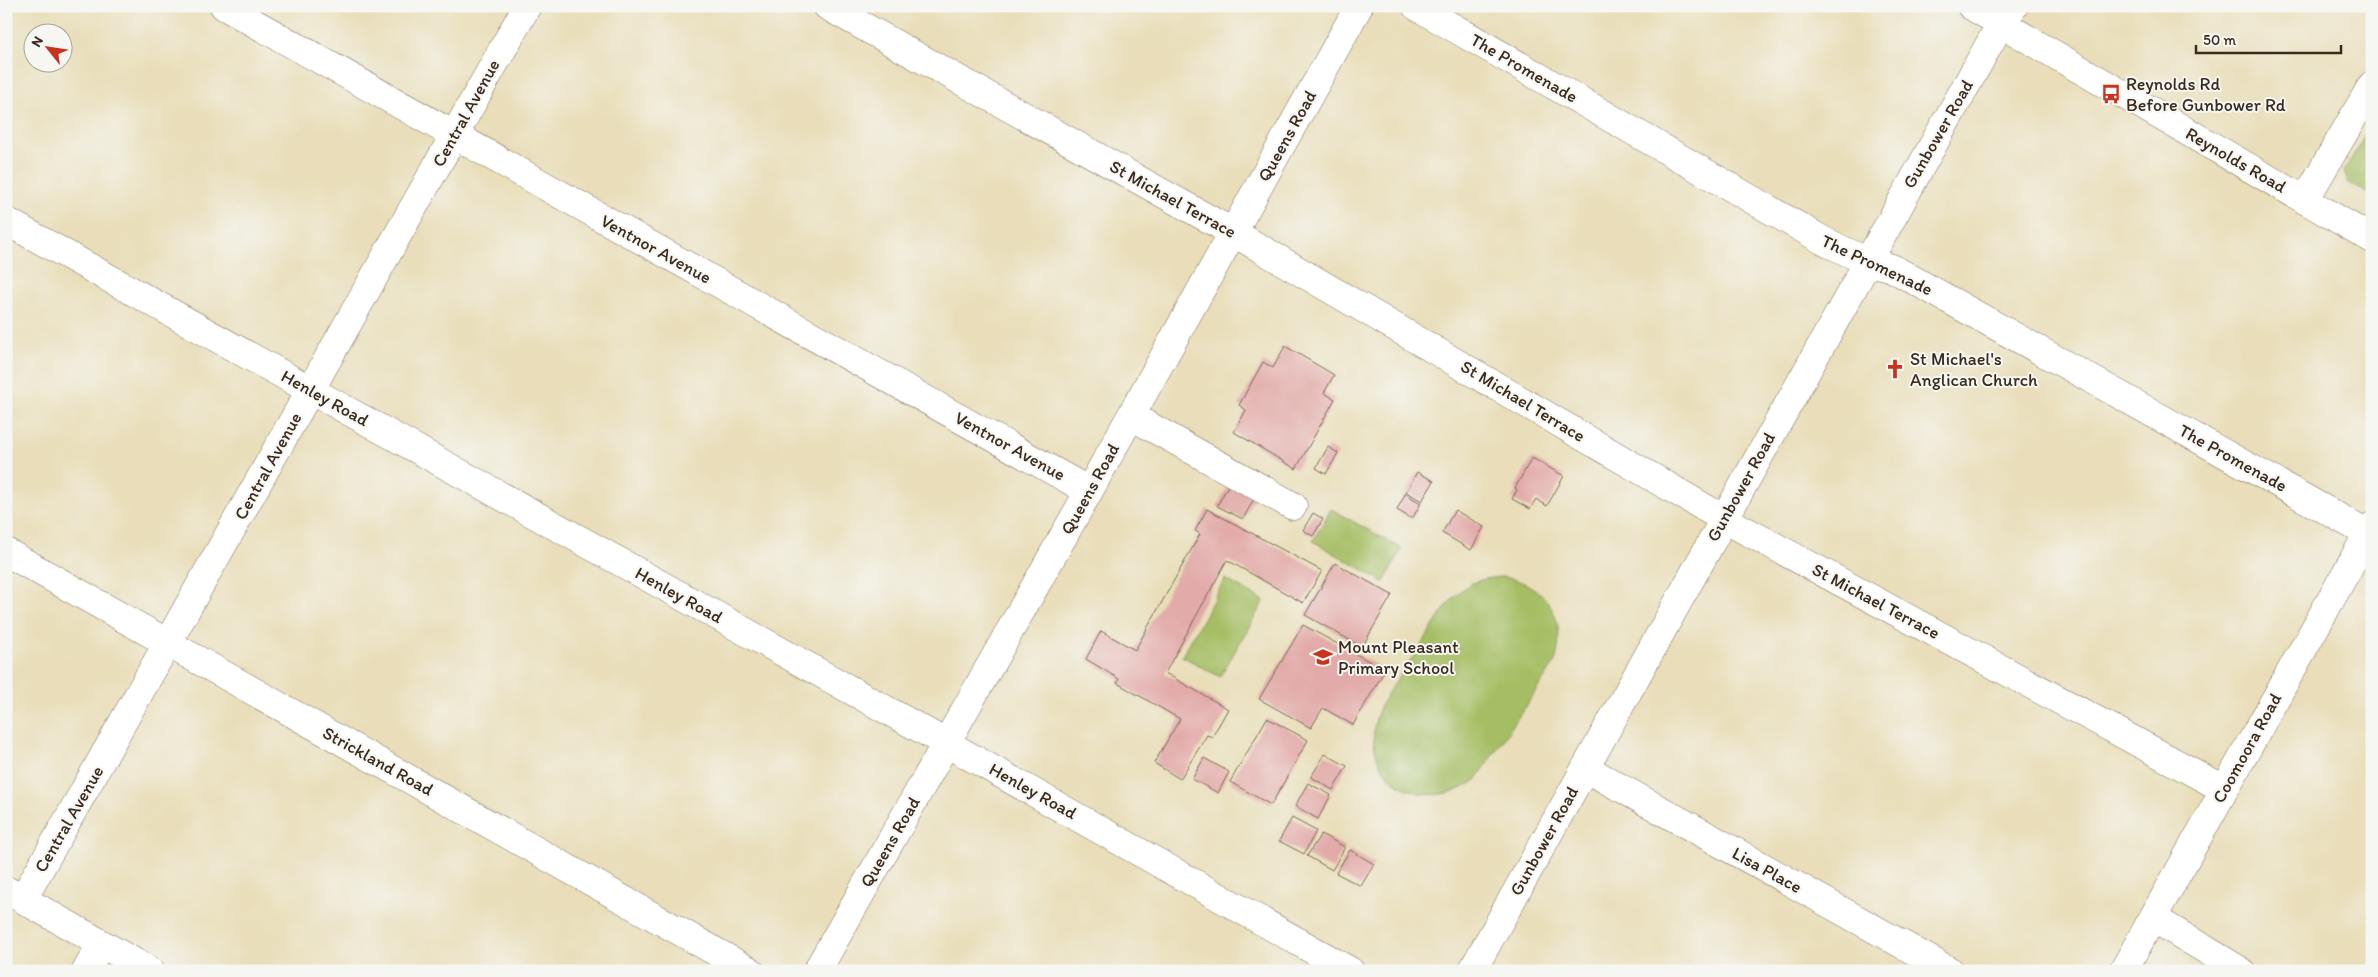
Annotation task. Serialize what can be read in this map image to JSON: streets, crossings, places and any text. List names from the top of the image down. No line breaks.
{"streets":{"street":["The Promenade","Central Avenue","Gunbower Road","Queens Road","Reynolds Road","St Michael Terrace","Ventnor Avenue","Henley Road","Coomoora Road","Strickland Road","Lisa Place"]},"crossings":[["The Promenade","Gunbower Road"],["The Promenade","Coomoora Road"],["Central Avenue","Ventnor Avenue"],["Central Avenue","Henley Road"],["Central Avenue","Strickland Road"],["Gunbower Road","Reynolds Road"],["Gunbower Road","St Michael Terrace"],["Gunbower Road","Lisa Place"],["Queens Road","St Michael Terrace"],["Queens Road","Ventnor Avenue"],["Queens Road","Henley Road"],["St Michael Terrace","Coomoora Road"]],"places":{"bus stop":["Reynolds Rd Before Gunbower Rd"],"church":["St Michael's Anglican Church"],"school or university":["Mount Pleasant Primary School"]},"scale_bar":"50 m","north":"top left"}
